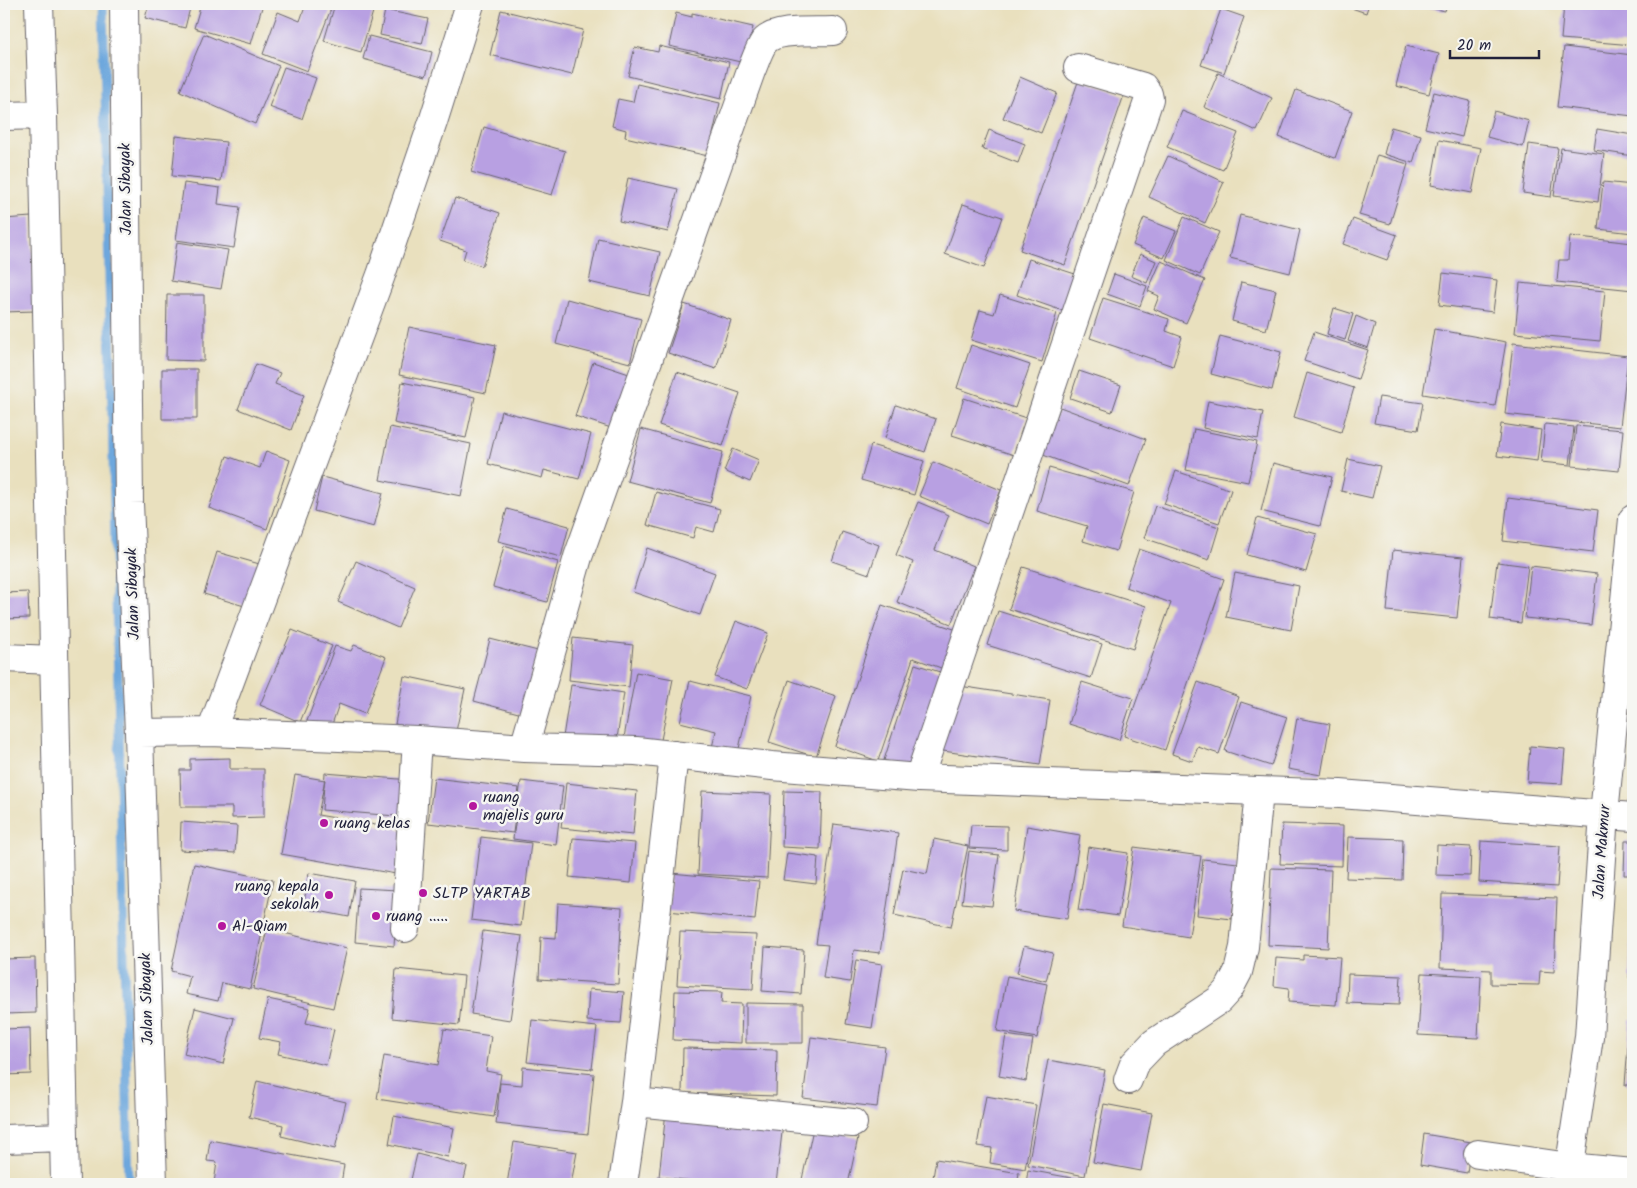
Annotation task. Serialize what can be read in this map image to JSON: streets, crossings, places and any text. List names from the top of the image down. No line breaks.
{"streets":{"street":["Jalan Sibayak","Jalan Makmur"]},"places":["ruang majelis guru","ruang kelas","SLTP YARTAB","ruang kepala sekolah","ruang .....","Al-Qiam"],"scale_bar":"20 m"}
